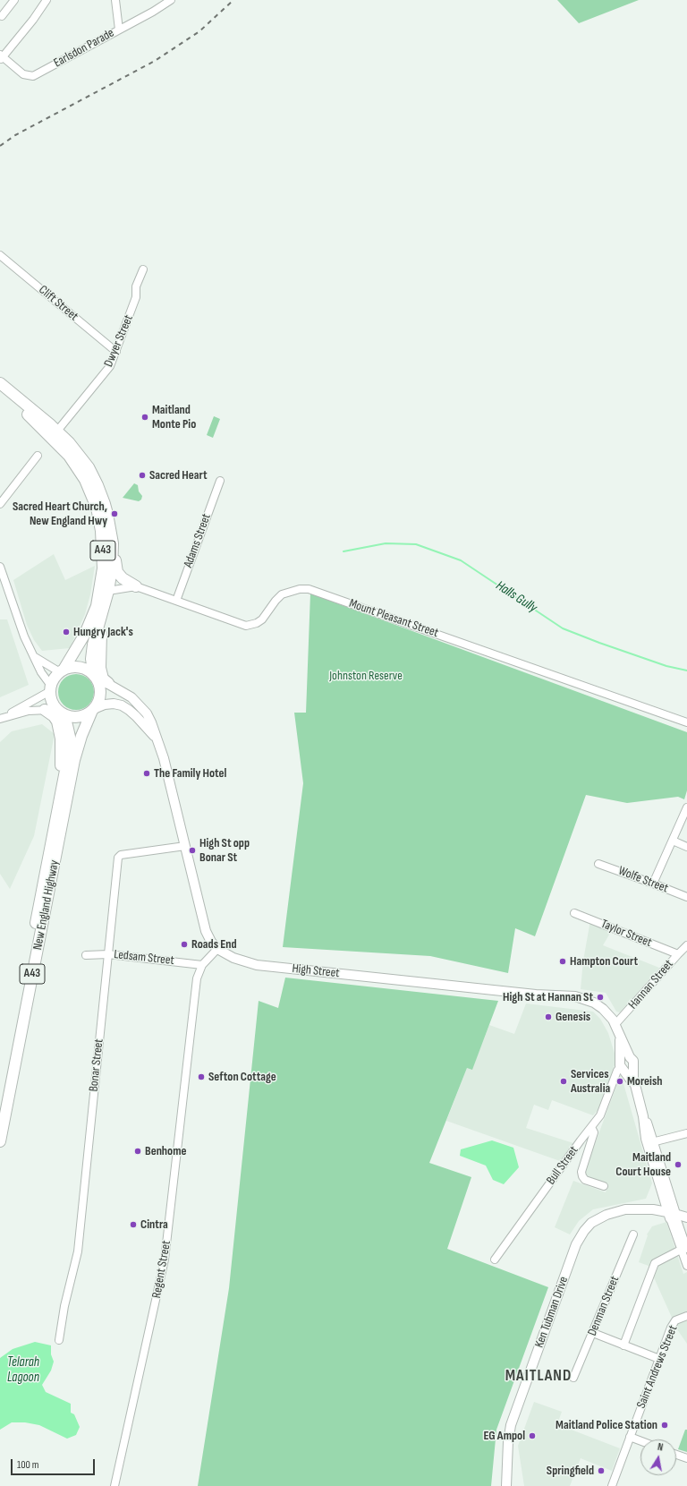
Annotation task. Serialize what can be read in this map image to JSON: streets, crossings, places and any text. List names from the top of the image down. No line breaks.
{"streets":{"highway":["A43","New England Highway"],"main road":["High Street","Ken Tubman Drive"],"street":["Earlsdon Parade","Clift Street","Dwyer Street","Adams Street","Mount Pleasant Street","Wolfe Street","Taylor Street","Ledsam Street","Hannan Street","Bonar Street","Bull Street","Regent Street","Denman Street","Saint Andrews Street"]},"crossings":[["Clift Street","Dwyer Street"],["Dwyer Street","A43"],["Adams Street","Mount Pleasant Street"],["A43","Mount Pleasant Street"],["A43","New England Highway"],["A43","High Street"],["New England Highway","High Street"],["Taylor Street","Hannan Street"],["Ledsam Street","Bonar Street"],["Ledsam Street","Regent Street"],["High Street","Hannan Street"],["High Street","Bonar Street"],["High Street","Bull Street"],["High Street","Regent Street"]],"districts":["MAITLAND"],"water":["Halls Gully","Telarah Lagoon"],"parks":["Johnston Reserve"],"places":["Maitland Monte Pio","Sacred Heart","Sacred Heart Church, New England Hwy","Hungry Jack's","The Family Hotel","High St opp Bonar St","Roads End","Hampton Court","High St at Hannan St","Genesis","Sefton Cottage","Services Australia","Moreish","Benhome","Maitland Court House","Cintra","Maitland Police Station","EG Ampol","Springfield"],"scale_bar":"100 m","north":"top"}
